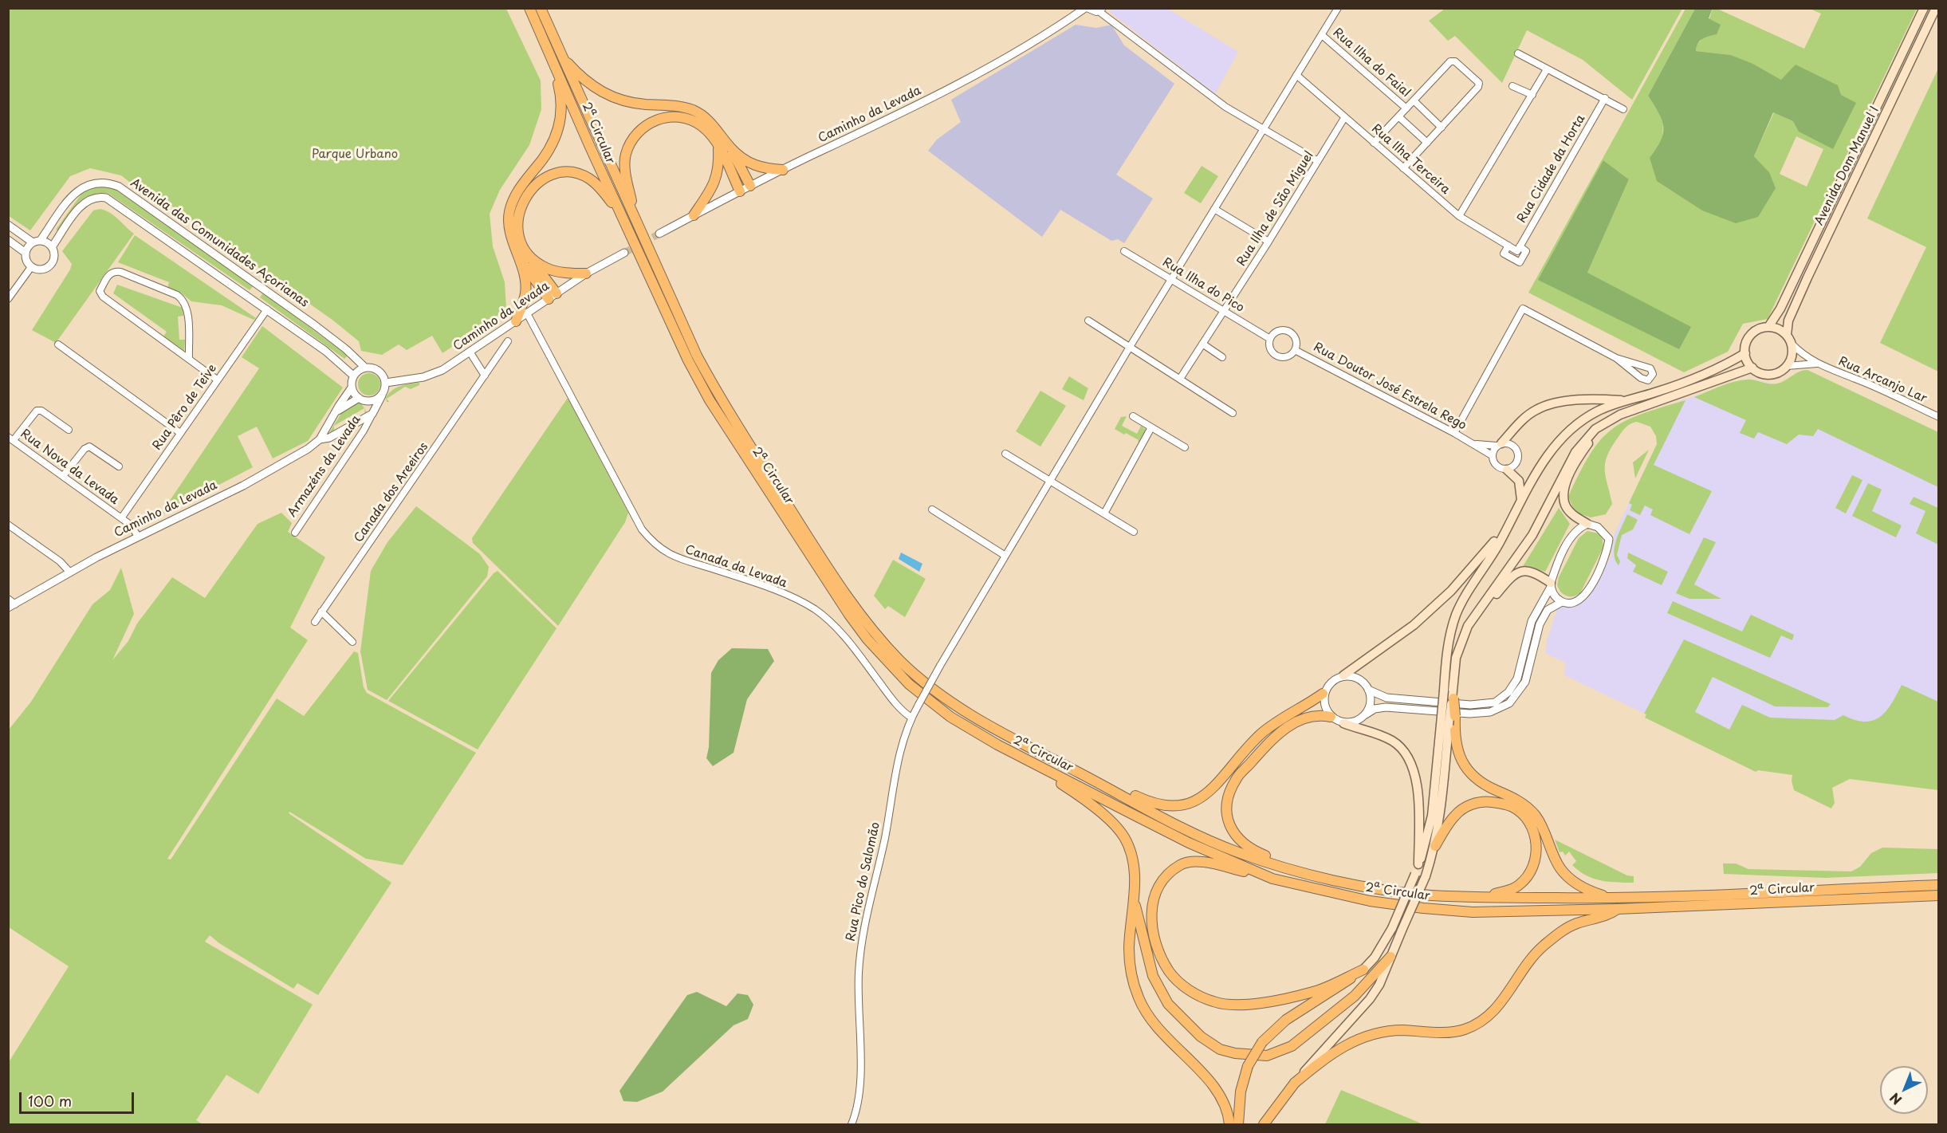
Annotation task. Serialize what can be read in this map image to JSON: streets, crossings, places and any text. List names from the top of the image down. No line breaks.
{"streets":{"main road":["2ª Circular","Avenida Dom Manuel I"],"street":["Rua Ilha do Faial","Caminho da Levada","Rua Ilha Terceira","Rua Cidade da Horta","Rua Ilha de São Miguel","Avenida das Comunidades Açorianas","Rua Ilha do Pico","Rua Arcanjo Lar","Rua Doutor José Estrela Rego","Rua Pêro de Teive","Armazéns da Levada","Rua Nova da Levada","Canada dos Areeiros","Canada da Levada","Rua Pico do Salomão"]},"crossings":[["Rua Ilha do Faial","Rua Pico do Salomão"],["Caminho da Levada","Avenida das Comunidades Açorianas"],["Caminho da Levada","Armazéns da Levada"],["Caminho da Levada","Rua Nova da Levada"],["Caminho da Levada","Canada da Levada"],["Rua Ilha Terceira","Rua Cidade da Horta"],["Rua Ilha Terceira","Rua Ilha de São Miguel"],["Rua Ilha Terceira","Rua Pico do Salomão"],["Rua Ilha de São Miguel","Rua Ilha do Pico"],["Avenida das Comunidades Açorianas","Armazéns da Levada"],["Rua Ilha do Pico","Rua Doutor José Estrela Rego"],["Rua Ilha do Pico","Rua Pico do Salomão"],["Rua Pêro de Teive","Rua Nova da Levada"],["Canada da Levada","Rua Pico do Salomão"]],"parks":["Parque Urbano"],"scale_bar":"100 m","north":"bottom left"}
